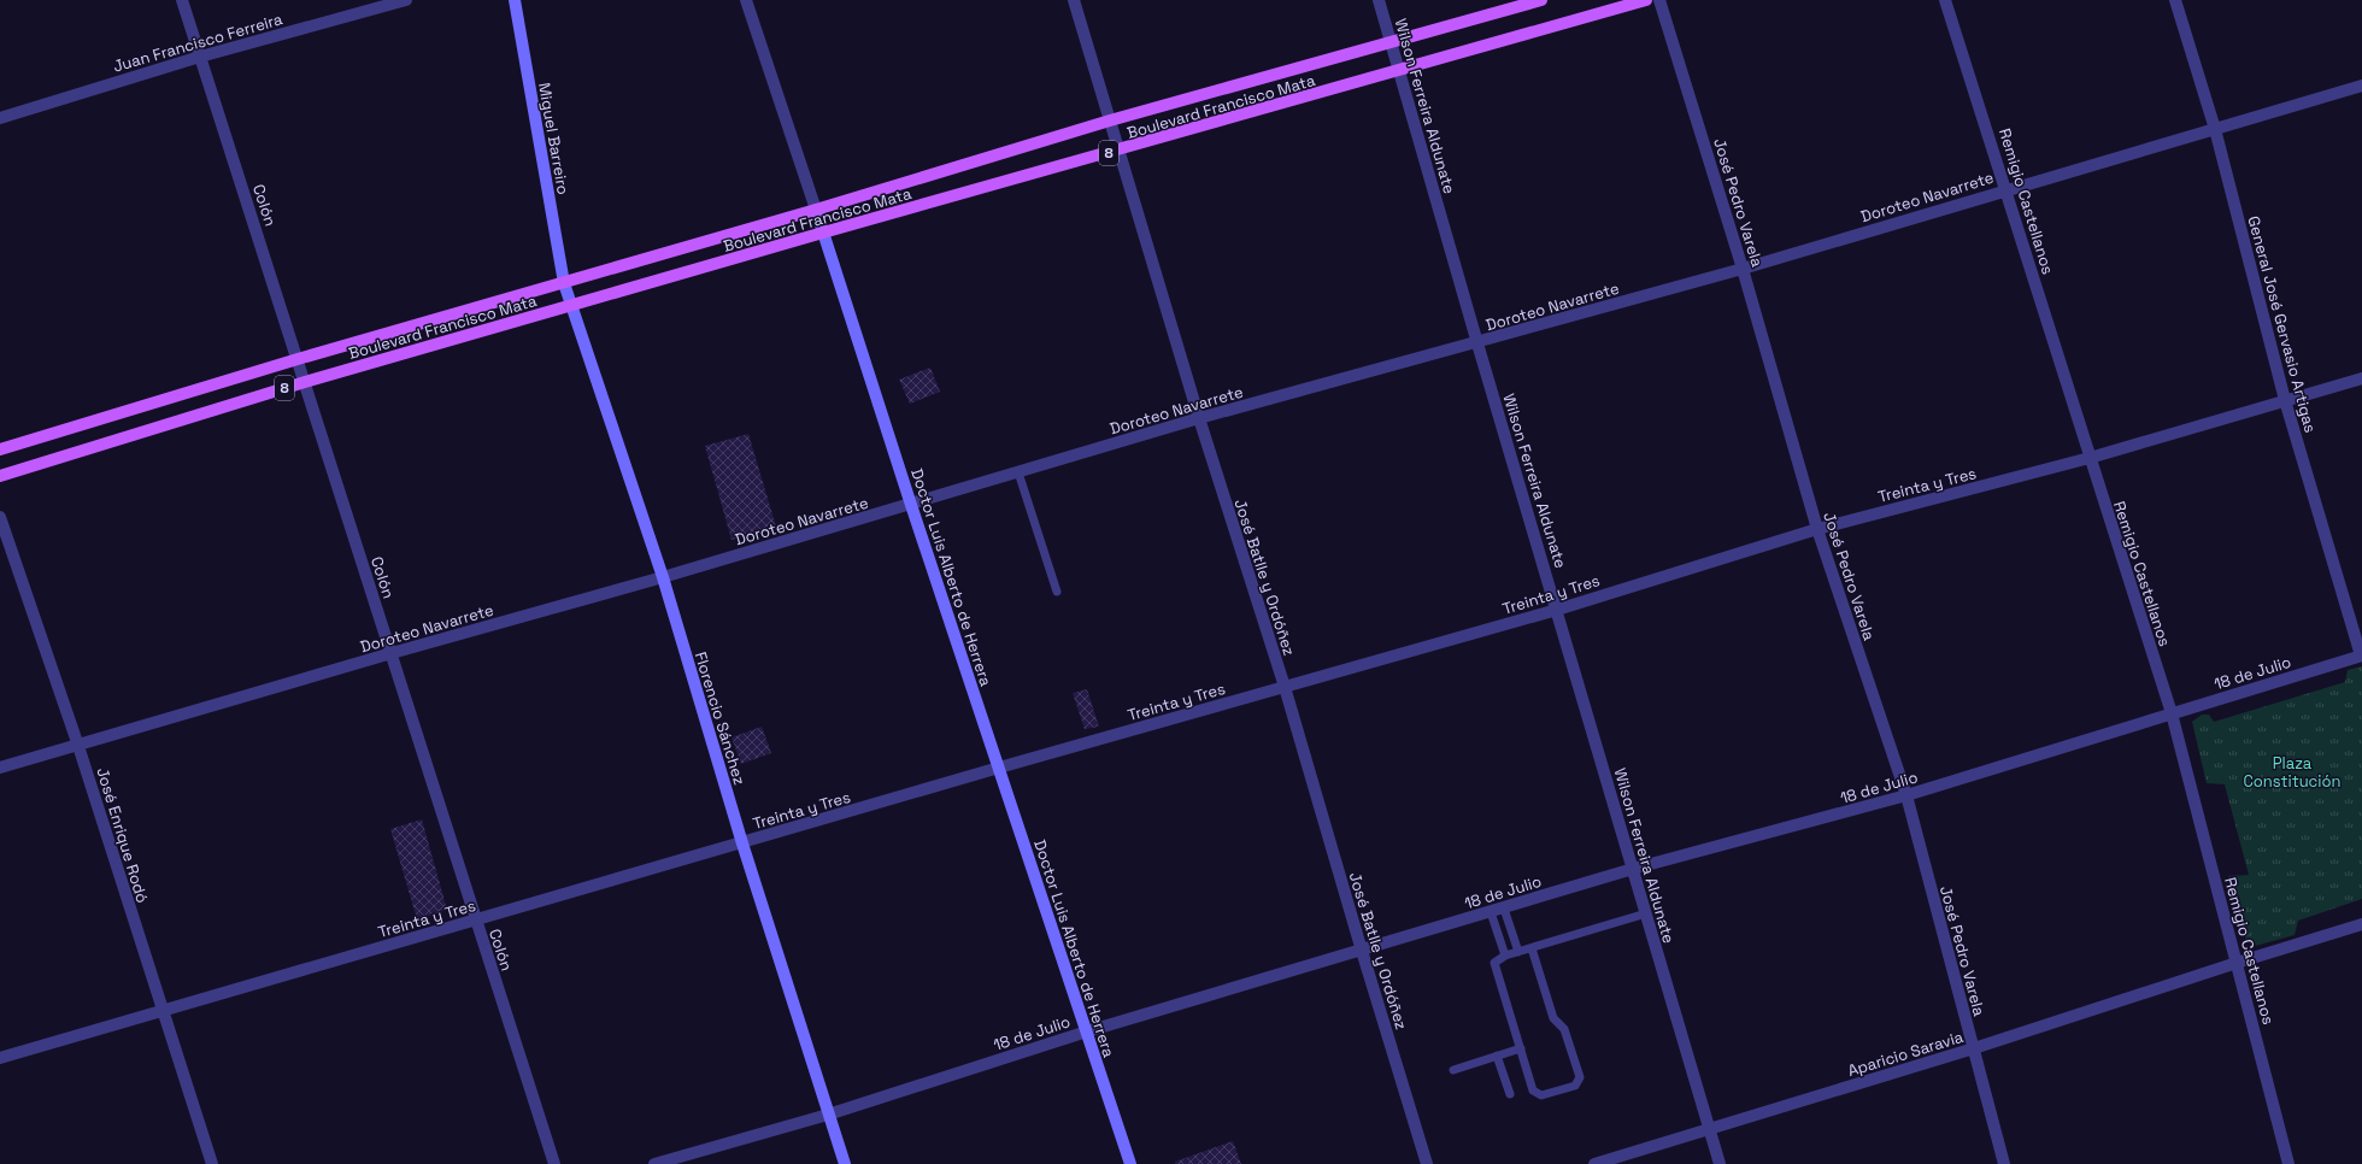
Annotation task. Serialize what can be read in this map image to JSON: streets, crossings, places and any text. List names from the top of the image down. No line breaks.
{"streets":{"main road":["Boulevard Francisco Mata","8"],"street":["Juan Francisco Ferreira","Wilson Ferreira Aldunate","Miguel Barreiro","Doroteo Navarrete","Remigio Castellanos","José Pedro Varela","Colón","General José Gervasio Artigas","Treinta y Tres","Doctor Luis Alberto de Herrera","José Batlle y Ordóñez","18 de Julio","Florencio Sánchez","José Enrique Rodó","Aparicio Saravia"]},"crossings":[["Juan Francisco Ferreira","Colón"],["Boulevard Francisco Mata","Wilson Ferreira Aldunate"],["Boulevard Francisco Mata","Miguel Barreiro"],["Boulevard Francisco Mata","Colón"],["Boulevard Francisco Mata","Doctor Luis Alberto de Herrera"],["Boulevard Francisco Mata","José Batlle y Ordóñez"],["Boulevard Francisco Mata","Florencio Sánchez"],["Wilson Ferreira Aldunate","Doroteo Navarrete"],["Wilson Ferreira Aldunate","Treinta y Tres"],["Wilson Ferreira Aldunate","18 de Julio"],["Wilson Ferreira Aldunate","Aparicio Saravia"],["Miguel Barreiro","Florencio Sánchez"],["Doroteo Navarrete","Remigio Castellanos"],["Doroteo Navarrete","José Pedro Varela"],["Doroteo Navarrete","Colón"],["Doroteo Navarrete","General José Gervasio Artigas"],["Doroteo Navarrete","Doctor Luis Alberto de Herrera"],["Doroteo Navarrete","José Batlle y Ordóñez"],["Doroteo Navarrete","Florencio Sánchez"],["Doroteo Navarrete","José Enrique Rodó"],["Remigio Castellanos","Treinta y Tres"],["Remigio Castellanos","18 de Julio"],["Remigio Castellanos","Aparicio Saravia"],["José Pedro Varela","Treinta y Tres"],["José Pedro Varela","18 de Julio"],["José Pedro Varela","Aparicio Saravia"],["Colón","Treinta y Tres"],["General José Gervasio Artigas","Treinta y Tres"],["General José Gervasio Artigas","18 de Julio"],["Treinta y Tres","Doctor Luis Alberto de Herrera"],["Treinta y Tres","José Batlle y Ordóñez"],["Treinta y Tres","Florencio Sánchez"],["Treinta y Tres","José Enrique Rodó"],["Doctor Luis Alberto de Herrera","18 de Julio"],["José Batlle y Ordóñez","18 de Julio"],["18 de Julio","Florencio Sánchez"]],"parks":["Plaza Constitución"]}
